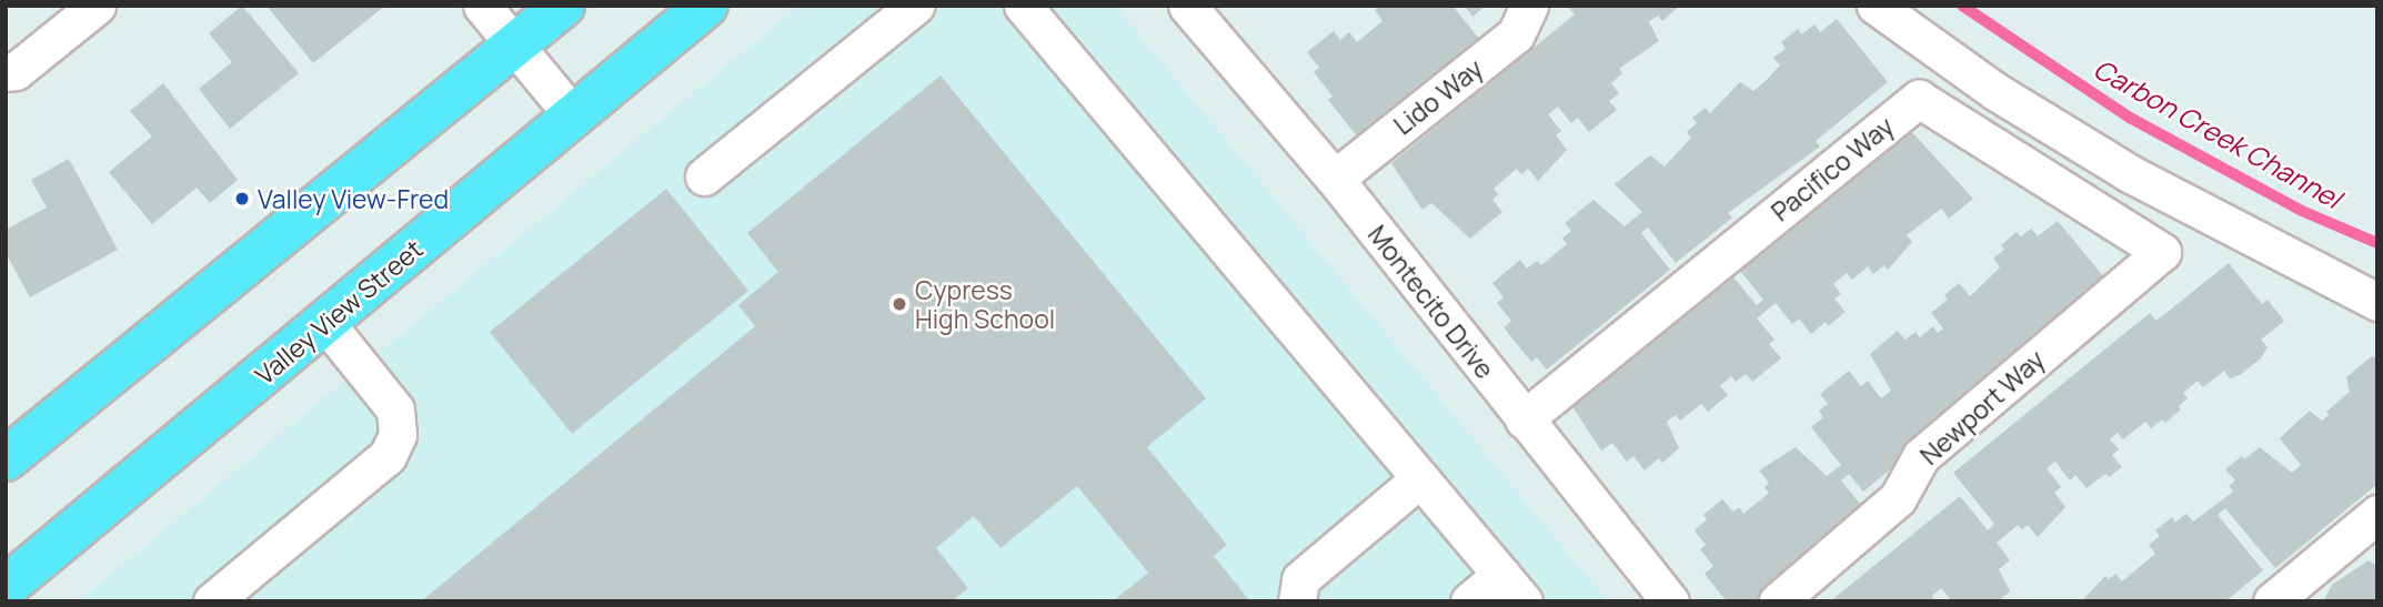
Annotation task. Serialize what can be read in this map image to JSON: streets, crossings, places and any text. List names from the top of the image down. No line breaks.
{"streets":{"main road":["Valley View Street"],"street":["Lido Way","Pacifico Way","Montecito Drive","Newport Way"]},"crossings":[["Lido Way","Montecito Drive"],["Pacifico Way","Montecito Drive"],["Pacifico Way","Newport Way"]],"water":["Carbon Creek Channel"],"places":["Valley View-Fred","Cypress High School"]}
